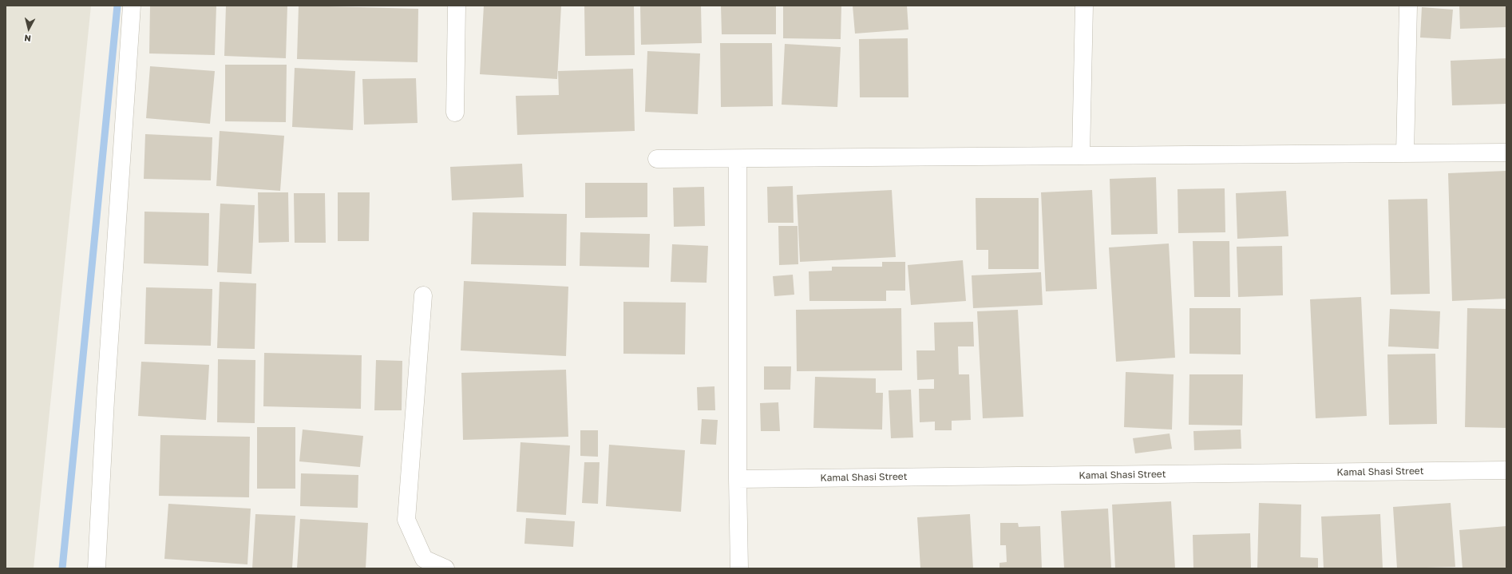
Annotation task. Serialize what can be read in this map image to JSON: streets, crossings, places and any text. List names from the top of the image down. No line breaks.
{"streets":{"street":["Kamal Shasi Street"]},"north":"bottom"}
